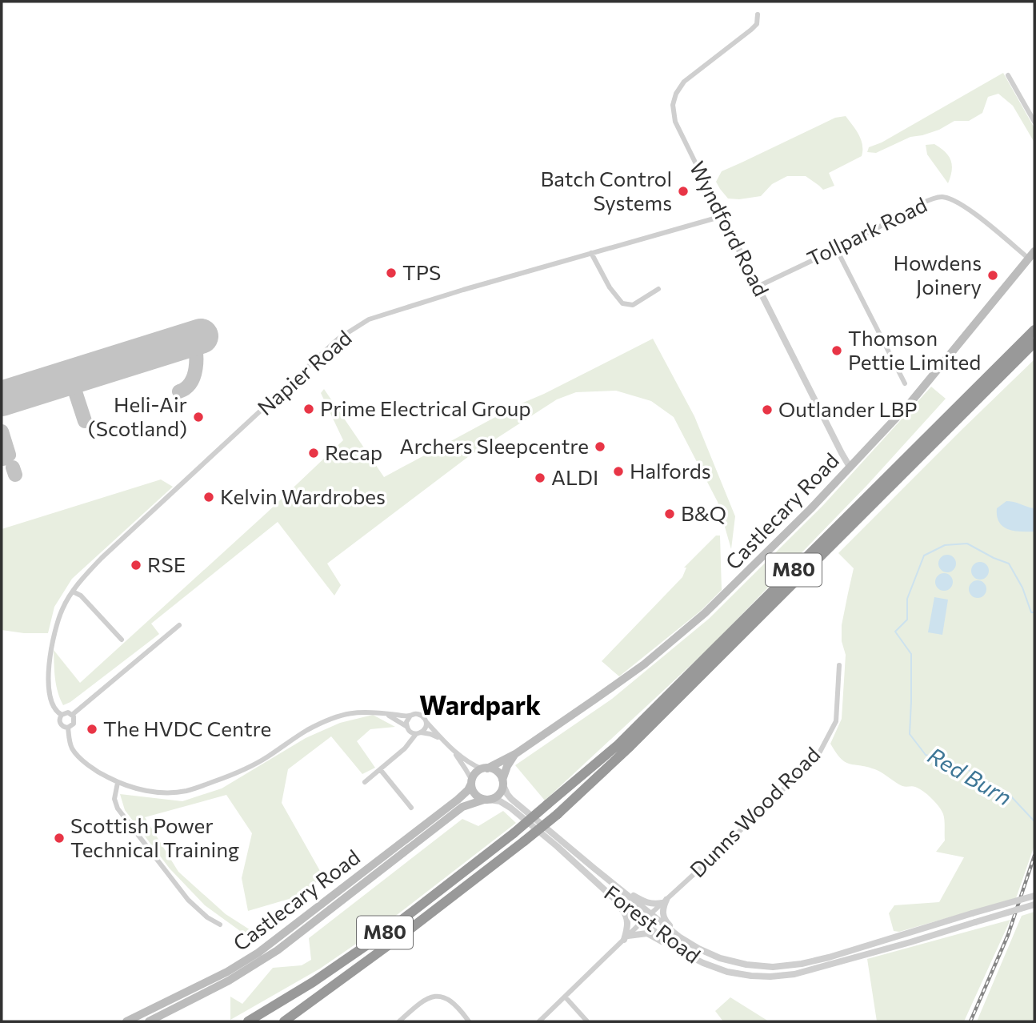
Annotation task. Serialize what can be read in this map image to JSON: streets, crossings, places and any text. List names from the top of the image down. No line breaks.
{"streets":{"highway":["M80"],"main road":["Castlecary Road"],"street":["Wyndford Road","Tollpark Road","Napier Road","Dunns Wood Road","Forest Road"]},"crossings":[["Wyndford Road","Tollpark Road"],["Wyndford Road","Napier Road"],["Wyndford Road","Castlecary Road"],["Tollpark Road","Castlecary Road"],["Castlecary Road","Forest Road"],["Dunns Wood Road","Forest Road"]],"districts":["Wardpark"],"water":["Red Burn"],"places":["Batch Control Systems","TPS","Howdens Joinery","Thomson Pettie Limited","Prime Electrical Group","Outlander LBP","Heli-Air (Scotland)","Archers Sleepcentre","Recap","Halfords","ALDI","Kelvin Wardrobes","B&Q","RSE","The HVDC Centre","Scottish Power Technical Training"]}
